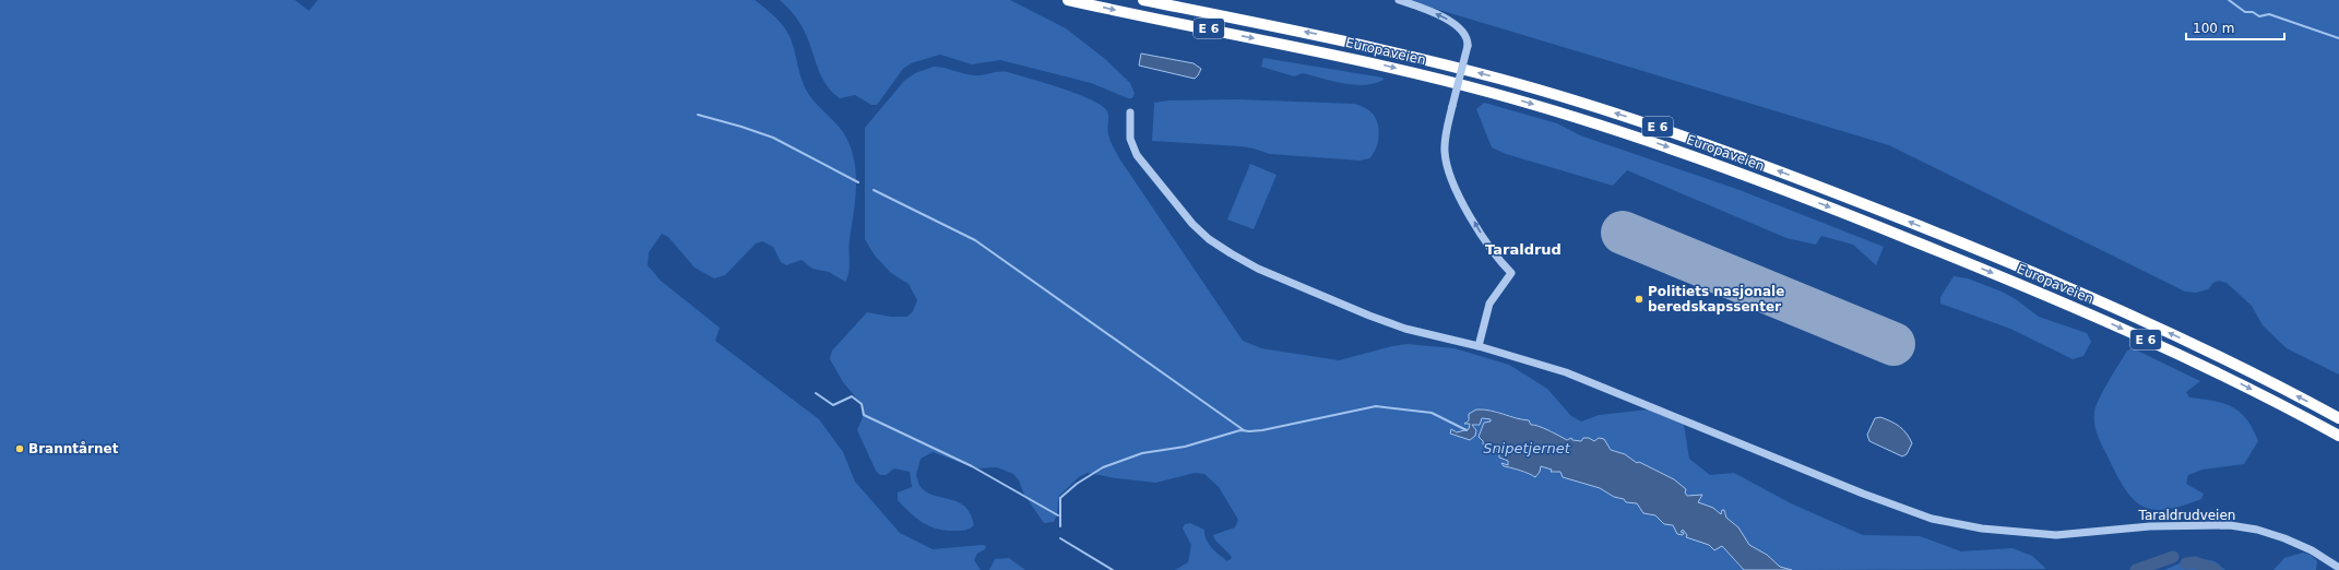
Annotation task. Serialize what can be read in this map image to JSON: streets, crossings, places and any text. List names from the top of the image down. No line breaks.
{"streets":{"highway":["E 6","Europaveien"],"street":["Taraldrudveien"]},"districts":["Taraldrud"],"water":["Snipetjernet"],"places":["Politiets nasjonale beredskapssenter","Branntårnet"],"scale_bar":"100 m"}
